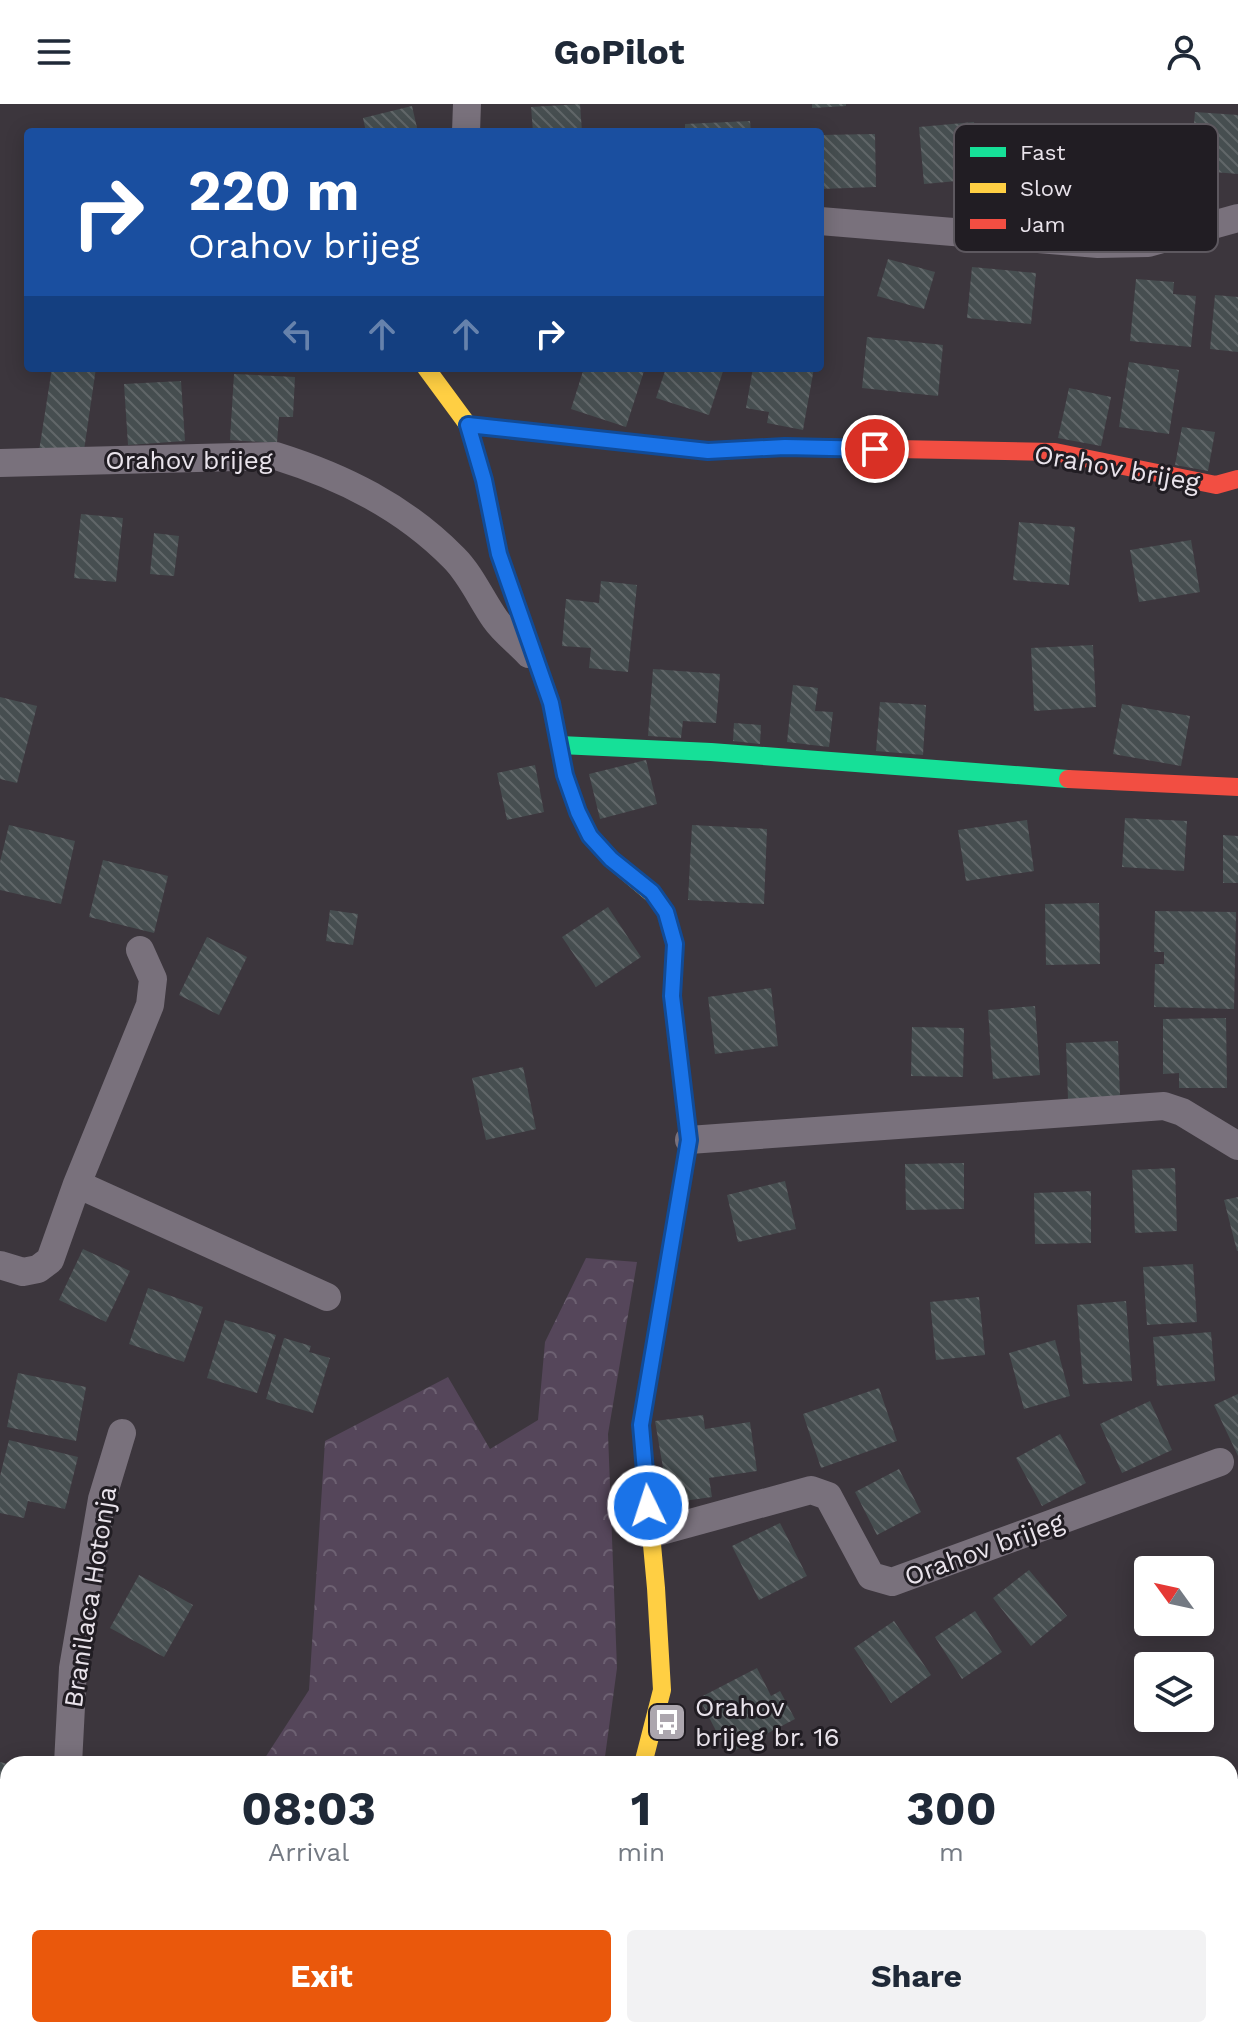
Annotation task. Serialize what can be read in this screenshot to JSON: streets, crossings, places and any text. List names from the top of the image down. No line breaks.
{"streets":{"street":["Orahov brijeg","Branilaca Hotonja"]},"places":{"bus stop":["Orahov brijeg br. 16"]},"legend":["Fast","Slow","Jam"],"north":"top left","page":{"header":"GoPilot","turn":["220 m","Orahov brijeg"],"eta":["08:03","Arrival","1","min","300","m"],"buttons":["Exit","Share"]}}
